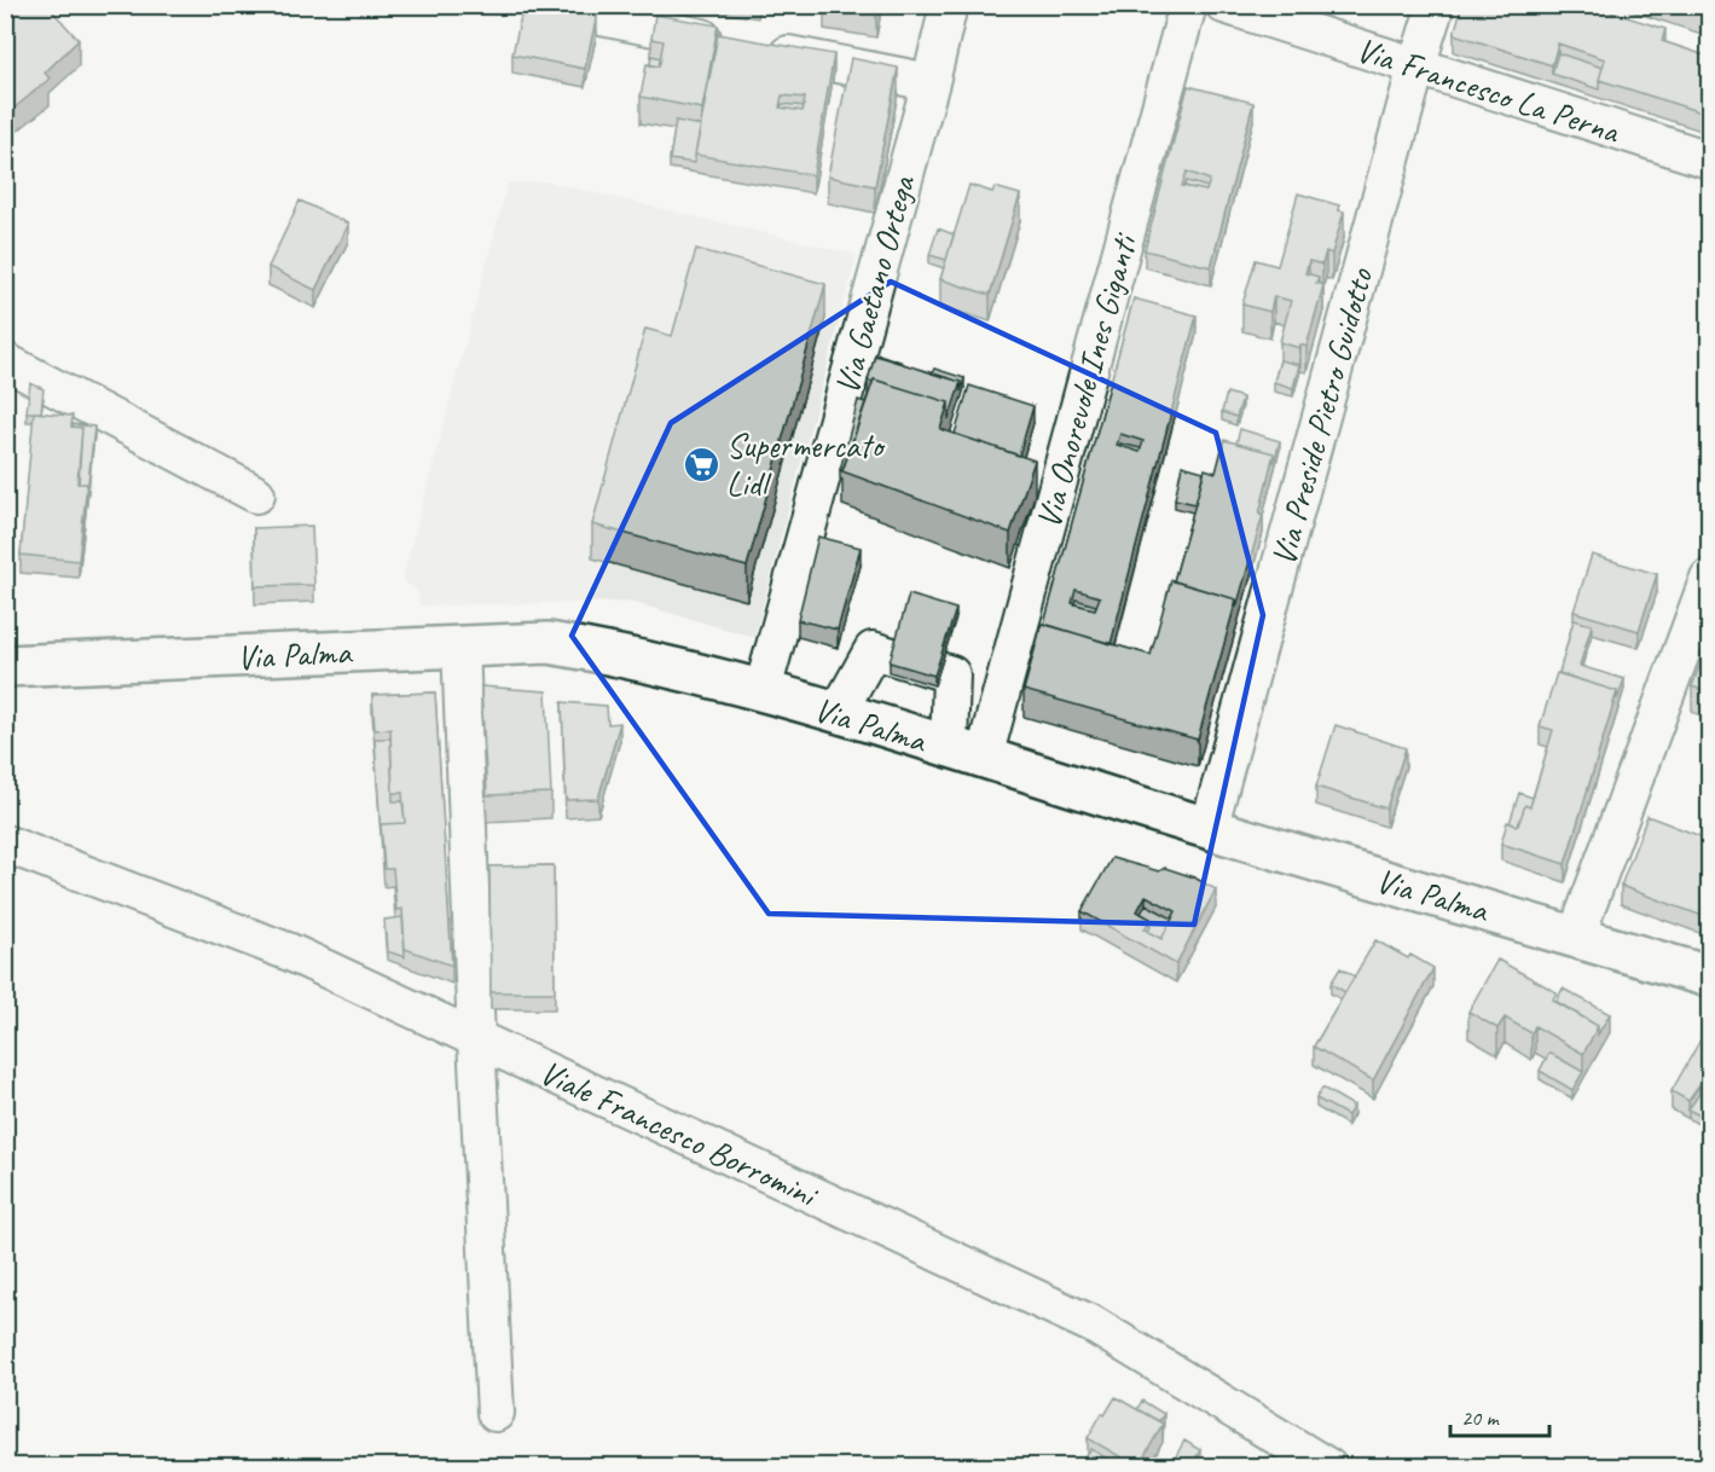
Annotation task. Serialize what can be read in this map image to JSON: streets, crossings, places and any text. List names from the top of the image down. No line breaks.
{"streets":{"main road":["Via Palma"],"street":["Via Francesco La Perna","Via Gaetano Ortega","Via Onorevole Ines Giganti","Via Preside Pietro Guidotto","Viale Francesco Borromini"]},"crossings":[["Via Francesco La Perna","Via Preside Pietro Guidotto"],["Via Gaetano Ortega","Via Palma"],["Via Onorevole Ines Giganti","Via Palma"],["Via Preside Pietro Guidotto","Via Palma"]],"places":{"supermarket":["Supermercato Lidl"]},"scale_bar":"20 m"}
